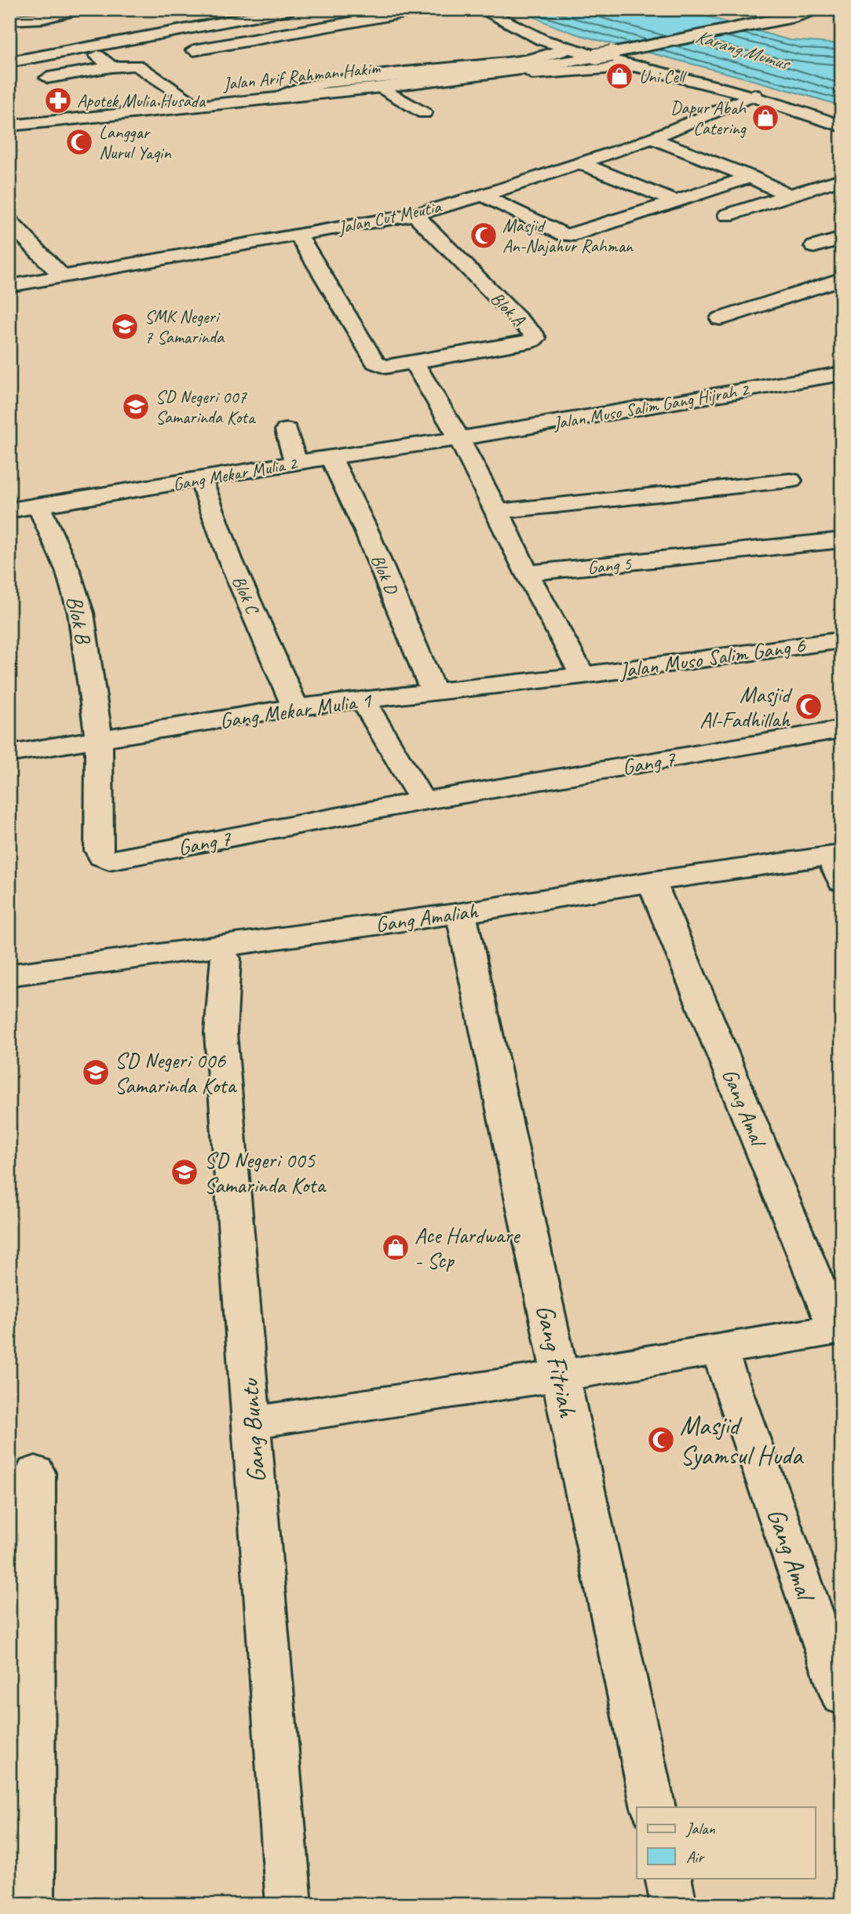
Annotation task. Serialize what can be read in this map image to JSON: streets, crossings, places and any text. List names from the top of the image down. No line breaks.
{"streets":{"street":["Jalan Arif Rahman Hakim","Jalan Cut Meutia","Blok A","Jalan Muso Salim Gang Hijrah 2","Gang Mekar Mulia 2","Gang 5","Blok D","Blok C","Blok B","Jalan Muso Salim Gang 6","Gang Mekar Mulia 1","Gang 7","Gang Amaliah","Gang Amal","Gang Fitriah","Gang Buntu"]},"crossings":[["Jalan Cut Meutia","Blok A"],["Jalan Muso Salim Gang Hijrah 2","Gang Mekar Mulia 2"],["Gang Mekar Mulia 2","Blok D"],["Gang Mekar Mulia 2","Blok C"],["Gang Mekar Mulia 2","Blok B"],["Blok D","Gang Mekar Mulia 1"],["Blok C","Gang Mekar Mulia 1"],["Blok B","Gang Mekar Mulia 1"],["Blok B","Gang 7"],["Jalan Muso Salim Gang 6","Gang Mekar Mulia 1"],["Gang Mekar Mulia 1","Gang 7"],["Gang Amaliah","Gang Amal"],["Gang Amaliah","Gang Fitriah"]],"water":["Karang Mumus"],"places":{"shop":["Uni Cell","Dapur Abah Catering","Ace Hardware - Scp"],"pharmacy":["Apotek Mulia Husada"],"mosque":["Langgar Nurul Yaqin","Masjid An-Najahur Rahman","Masjid Al-Fadhillah","Masjid Syamsul Huda"],"school or university":["SMK Negeri 7 Samarinda","SD Negeri 007 Samarinda Kota","SD Negeri 006 Samarinda Kota","SD Negeri 005 Samarinda Kota"]},"legend":["Jalan","Air"]}
